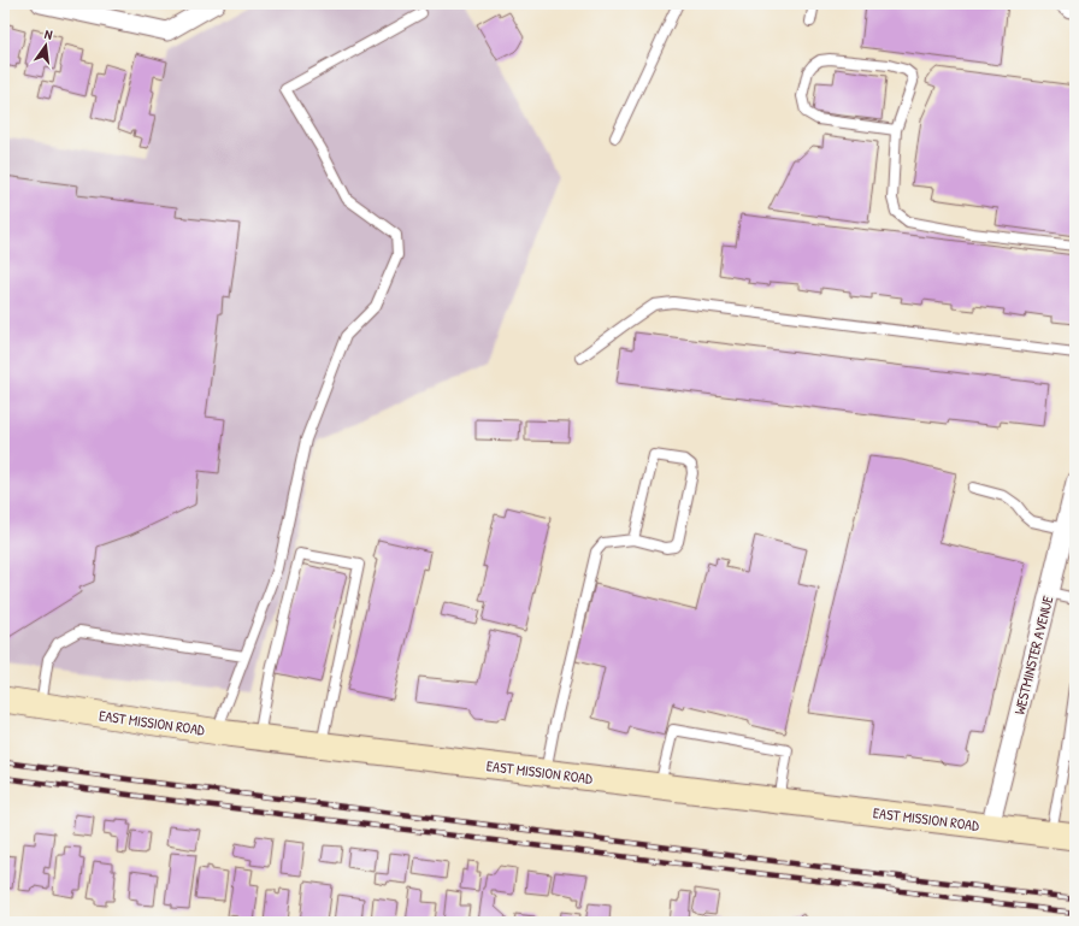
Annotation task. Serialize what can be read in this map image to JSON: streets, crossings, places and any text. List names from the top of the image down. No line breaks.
{"streets":{"main road":["EAST MISSION ROAD"],"street":["WESTMINSTER AVENUE"]},"crossings":[["WESTMINSTER AVENUE","EAST MISSION ROAD"]],"north":"top"}
